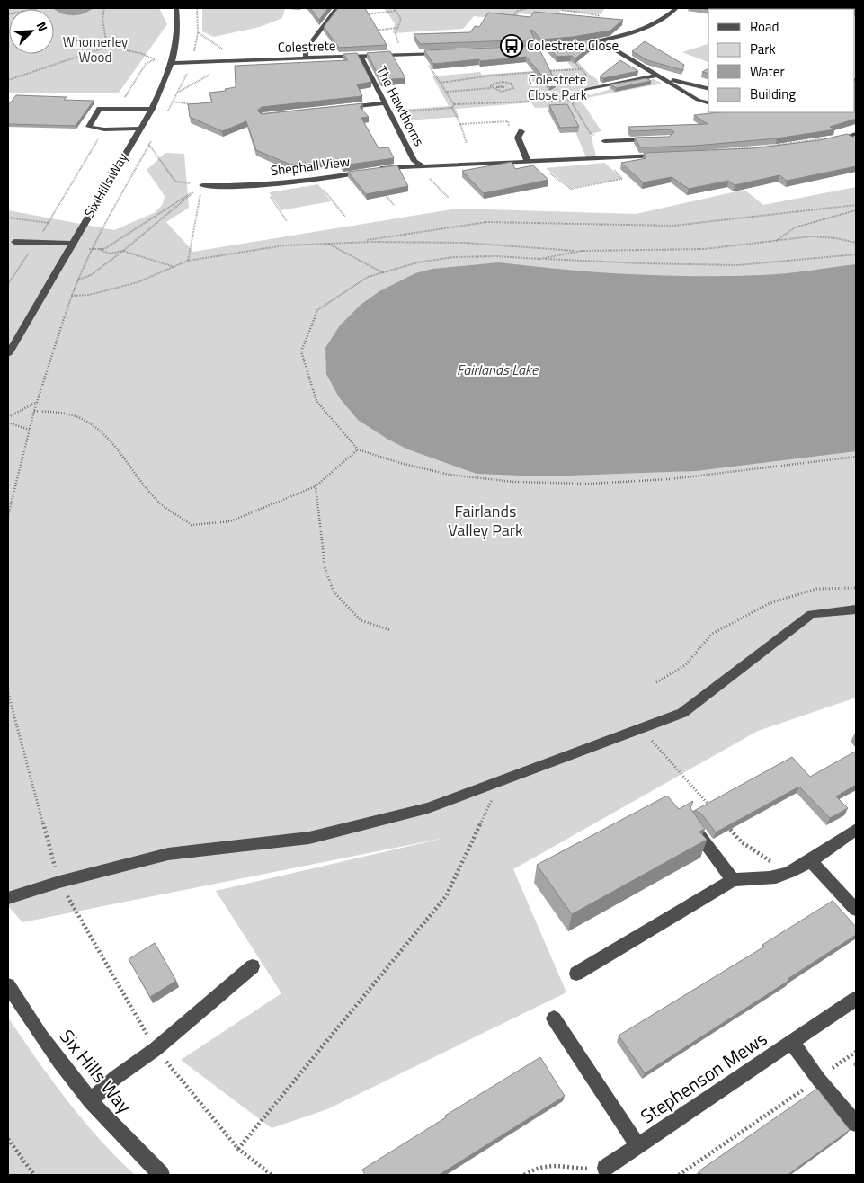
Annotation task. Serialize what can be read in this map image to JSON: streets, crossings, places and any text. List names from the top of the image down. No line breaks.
{"streets":{"street":["Colestrete","The Hawthorns","Shephall View","Six Hills Way","Stephenson Mews"]},"crossings":[["Colestrete","The Hawthorns"],["Colestrete","Six Hills Way"],["The Hawthorns","Shephall View"]],"water":["Fairlands Lake"],"parks":["Whomerley Wood","Colestrete Close Park","Fairlands Valley Park"],"places":{"bus stop":["Colestrete Close"]},"legend":["Road","Park","Water","Building"],"north":"top right"}
